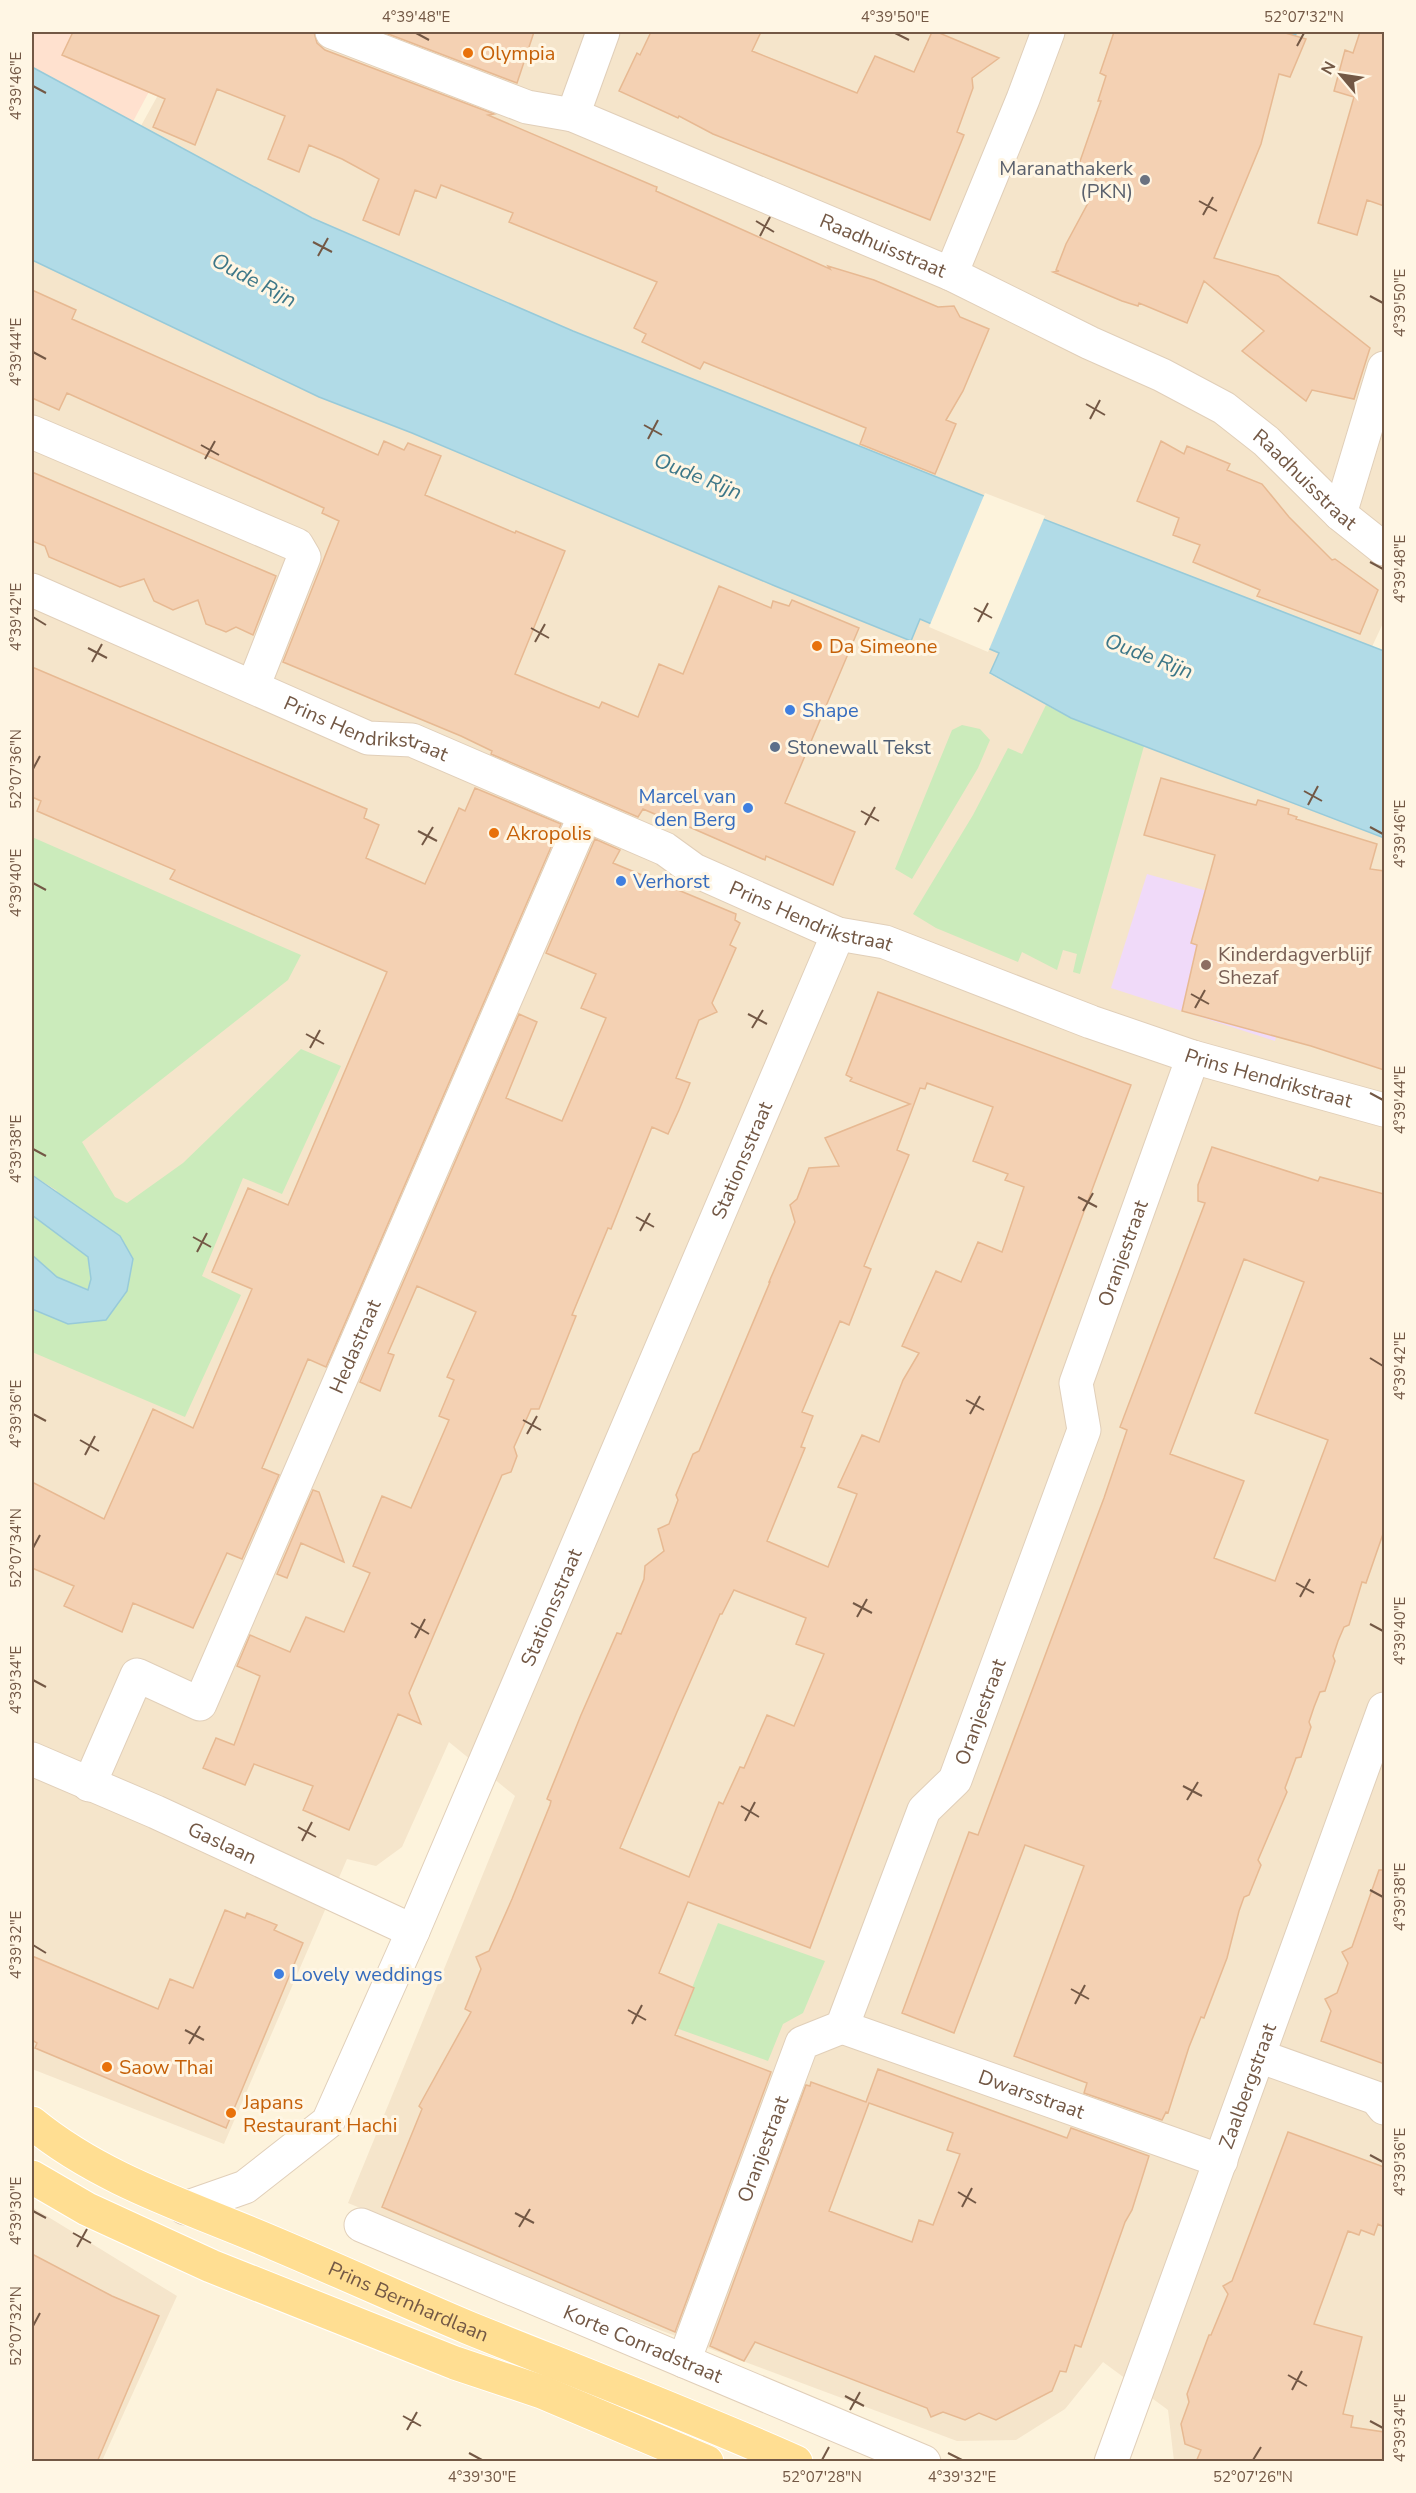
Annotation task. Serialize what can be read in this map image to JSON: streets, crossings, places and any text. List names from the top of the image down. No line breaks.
{"streets":{"main road":["Prins Bernhardlaan"],"street":["Raadhuisstraat","Prins Hendrikstraat","Stationsstraat","Oranjestraat","Hedastraat","Gaslaan","Zaalbergstraat","Dwarsstraat","Korte Conradstraat"]},"crossings":[["Prins Hendrikstraat","Stationsstraat"],["Prins Hendrikstraat","Oranjestraat"],["Prins Hendrikstraat","Hedastraat"],["Stationsstraat","Gaslaan"],["Stationsstraat","Prins Bernhardlaan"],["Oranjestraat","Dwarsstraat"],["Oranjestraat","Korte Conradstraat"],["Hedastraat","Gaslaan"],["Zaalbergstraat","Dwarsstraat"]],"water":["Oude Rijn"],"places":["Olympia","Maranathakerk (PKN)","Da Simeone","Shape","Stonewall Tekst","Marcel van den Berg","Akropolis","Verhorst","Kinderdagverblijf Shezaf","Lovely weddings","Saow Thai","Japans Restaurant Hachi"],"north":"top left","coordinates":["4°39'48\"E","4°39'50\"E","52°07'32\"N","4°39'46\"E","4°39'44\"E","4°39'42\"E","52°07'36\"N","4°39'40\"E","4°39'38\"E","4°39'36\"E","52°07'34\"N","4°39'34\"E","4°39'32\"E","4°39'30\"E","52°07'28\"N","52°07'26\"N"]}
